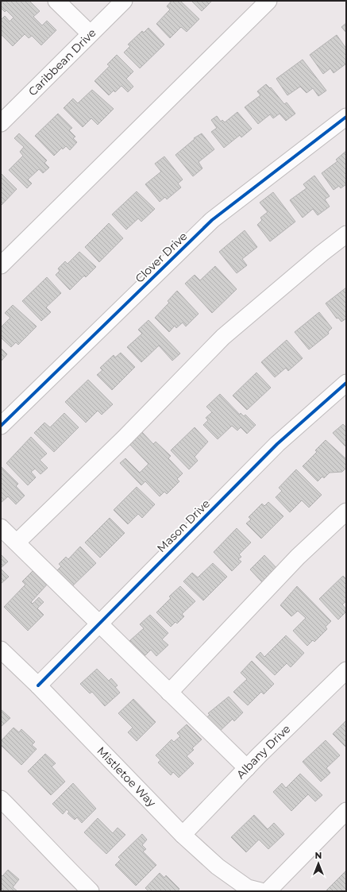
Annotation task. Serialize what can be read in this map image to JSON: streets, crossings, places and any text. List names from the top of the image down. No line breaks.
{"streets":{"street":["Caribbean Drive","Clover Drive","Mason Drive","Albany Drive","Mistletoe Way"]},"crossings":[["Mason Drive","Mistletoe Way"],["Albany Drive","Mistletoe Way"]],"north":"top"}
